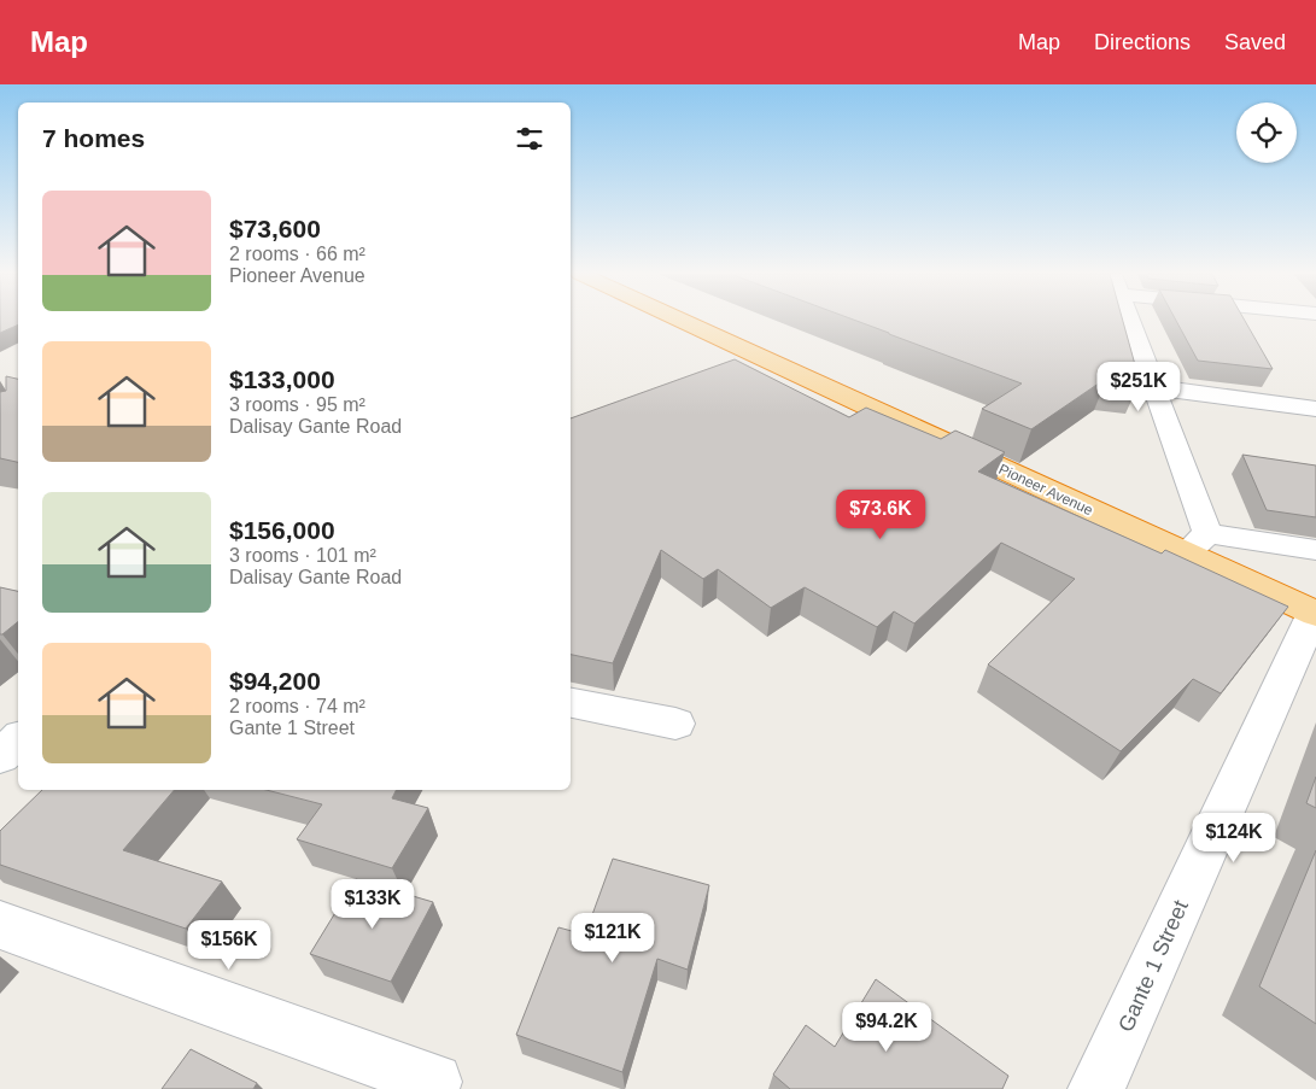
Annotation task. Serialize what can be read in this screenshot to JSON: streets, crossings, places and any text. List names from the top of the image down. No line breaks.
{"streets":{"highway":["Pioneer Avenue"],"street":["Gante 1 Street"]},"crossings":[["Pioneer Avenue","Gante 1 Street"]],"page":{"header":"Map","nav":["Map","Directions","Saved"],"heading":"7 homes","list":[{"name":"$73,600","note":"2 rooms · 66 m² · Pioneer Avenue"},{"name":"$133,000","note":"3 rooms · 95 m² · Dalisay Gante Road"},{"name":"$156,000","note":"3 rooms · 101 m² · Dalisay Gante Road"},{"name":"$94,200","note":"2 rooms · 74 m² · Gante 1 Street"}],"price":["$251K","$73.6K","$124K","$133K","$121K","$156K","$94.2K"]}}
